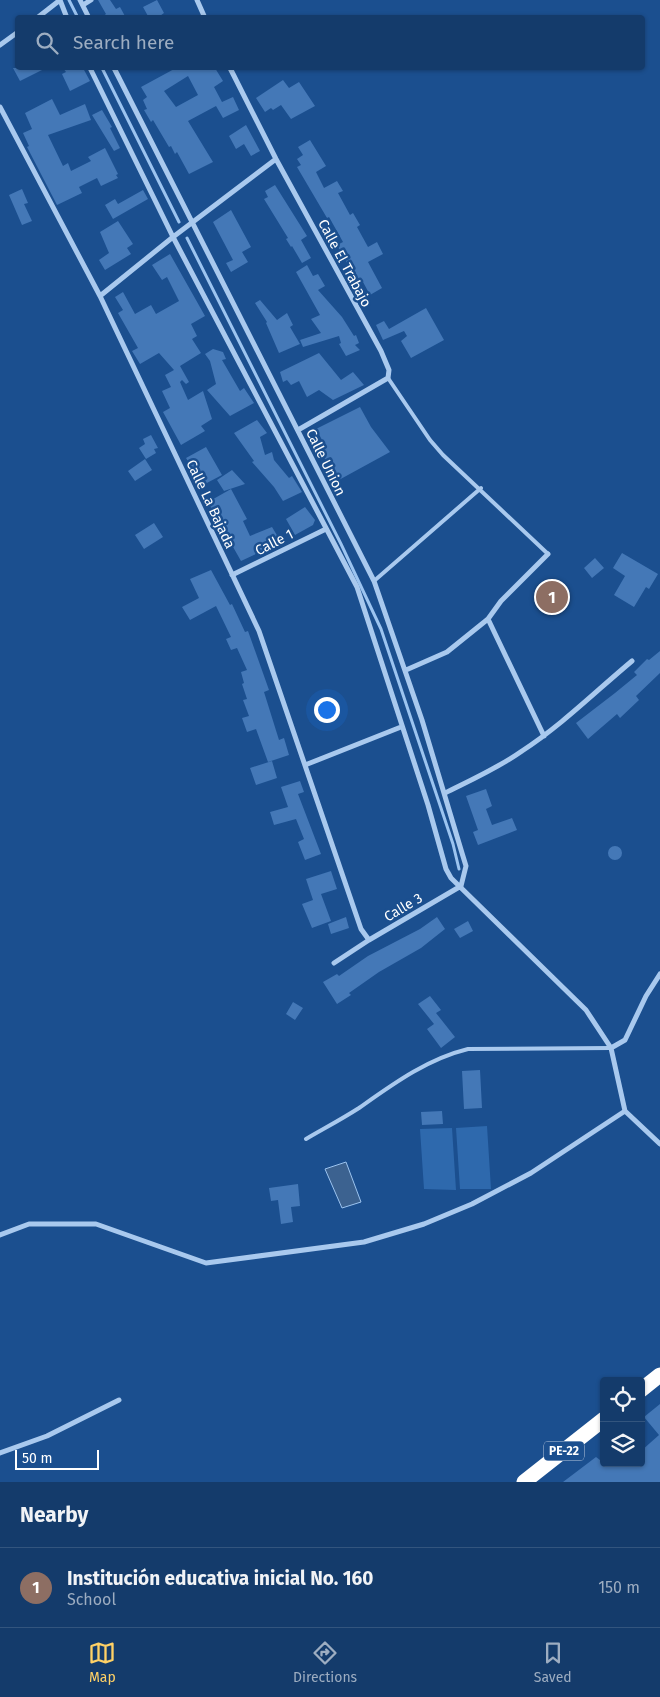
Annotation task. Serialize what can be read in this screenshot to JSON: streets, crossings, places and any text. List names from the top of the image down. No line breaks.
{"streets":{"highway":["PE-22"],"street":["Calle El Trabajo","Calle Union","Calle La Bajada","Calle 1","Calle 3"]},"crossings":[["Calle Union","Calle 3"],["Calle La Bajada","Calle 1"],["Calle La Bajada","Calle 3"]],"scale_bar":"50 m","page":{"search":"Search here","pins":"1","scale":"50 m","heading":"Nearby","list":[{"mark":"1","name":"Institución educativa inicial No. 160","note":"School","value":"150 m"}],"nav":["Map","Directions","Saved"]}}
